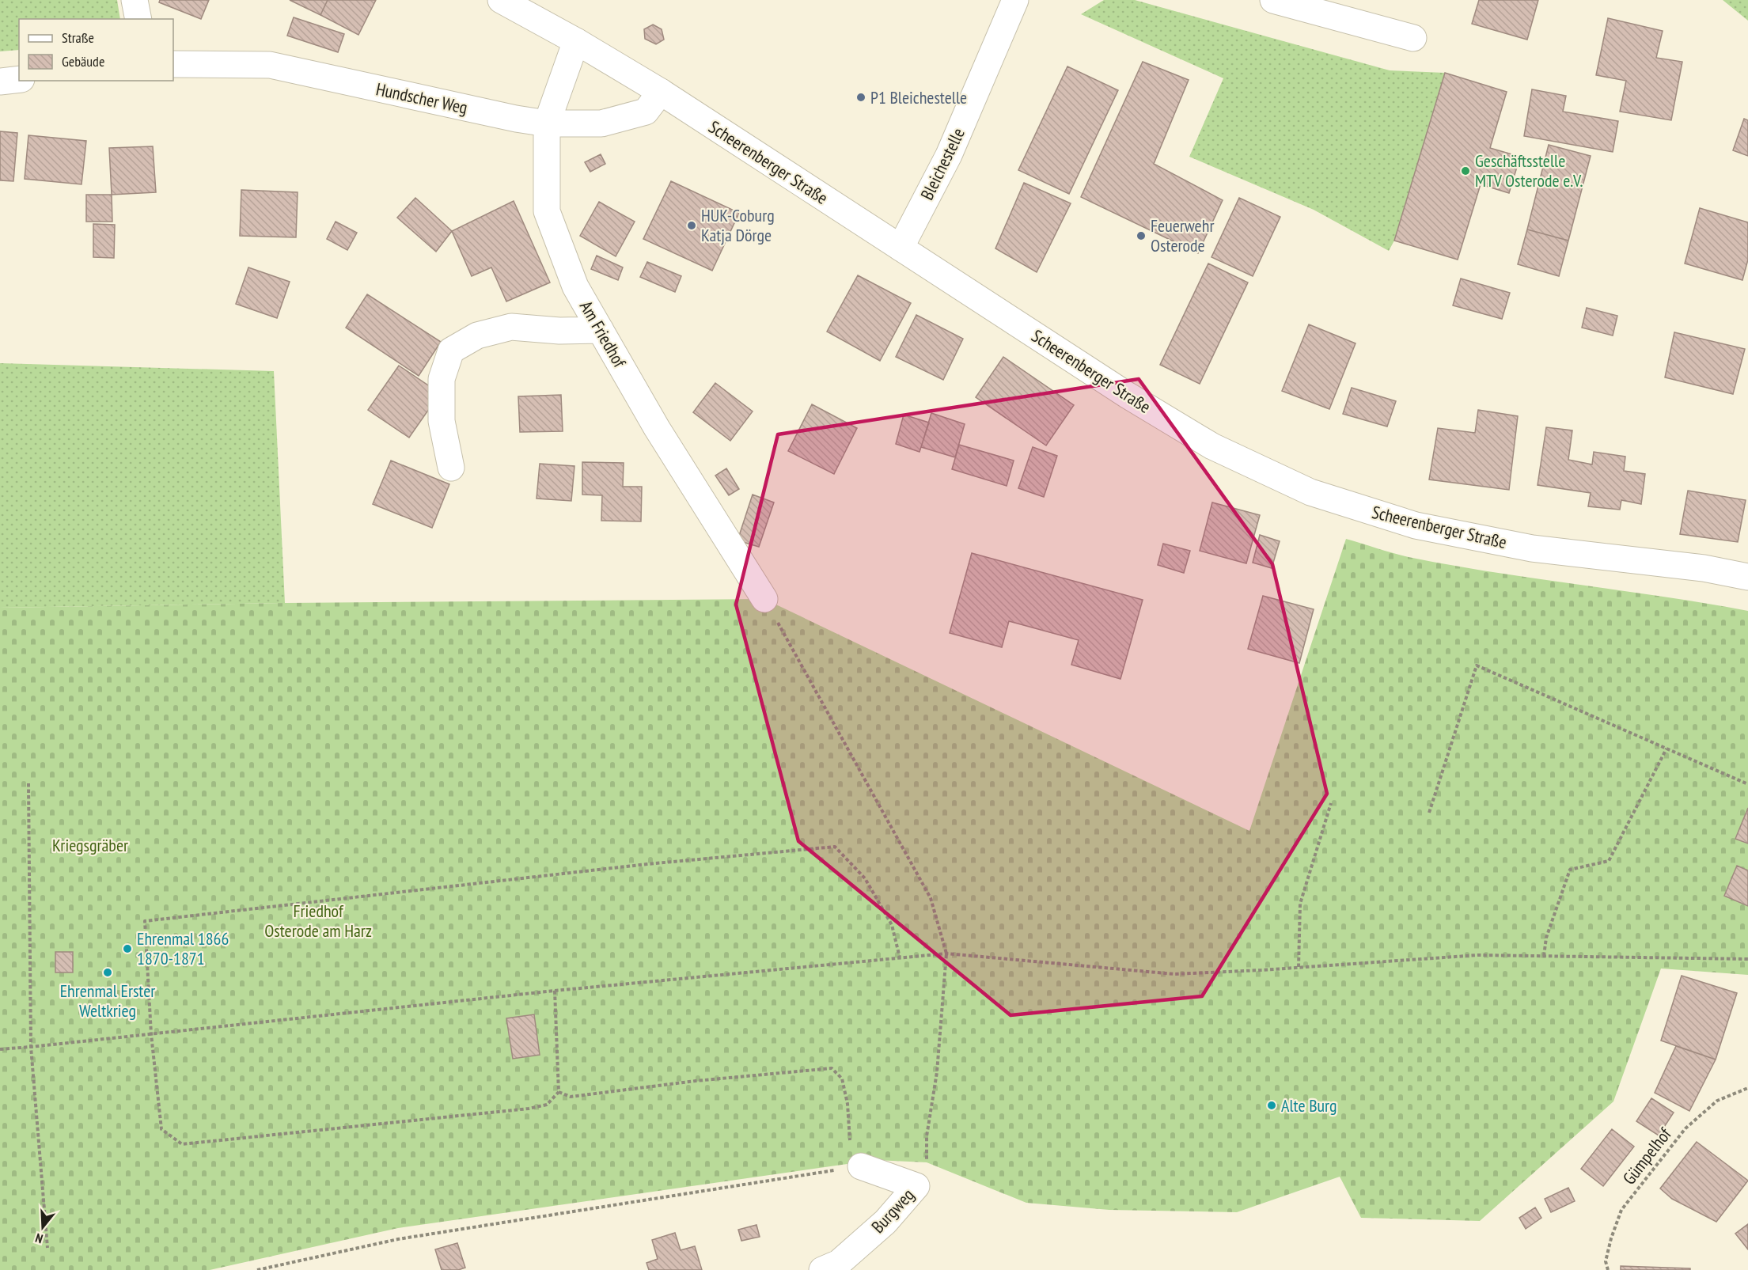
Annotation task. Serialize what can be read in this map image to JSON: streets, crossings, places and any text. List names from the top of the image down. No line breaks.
{"streets":{"street":["Hundscher Weg","Scheerenberger Straße","Bleichestelle","Am Friedhof","Burgweg"],"path":["Gümpelhof"]},"crossings":[["Hundscher Weg","Scheerenberger Straße"],["Hundscher Weg","Am Friedhof"],["Scheerenberger Straße","Bleichestelle"],["Scheerenberger Straße","Am Friedhof"]],"parks":["Kriegsgräber","Friedhof Osterode am Harz"],"places":["P1 Bleichestelle","Geschäftsstelle MTV Osterode e.V.","HUK-Coburg Katja Dörge","Feuerwehr Osterode","Ehrenmal 1866 1870-1871","Ehrenmal Erster Weltkrieg","Alte Burg"],"legend":["Straße","Gebäude"],"north":"bottom"}
